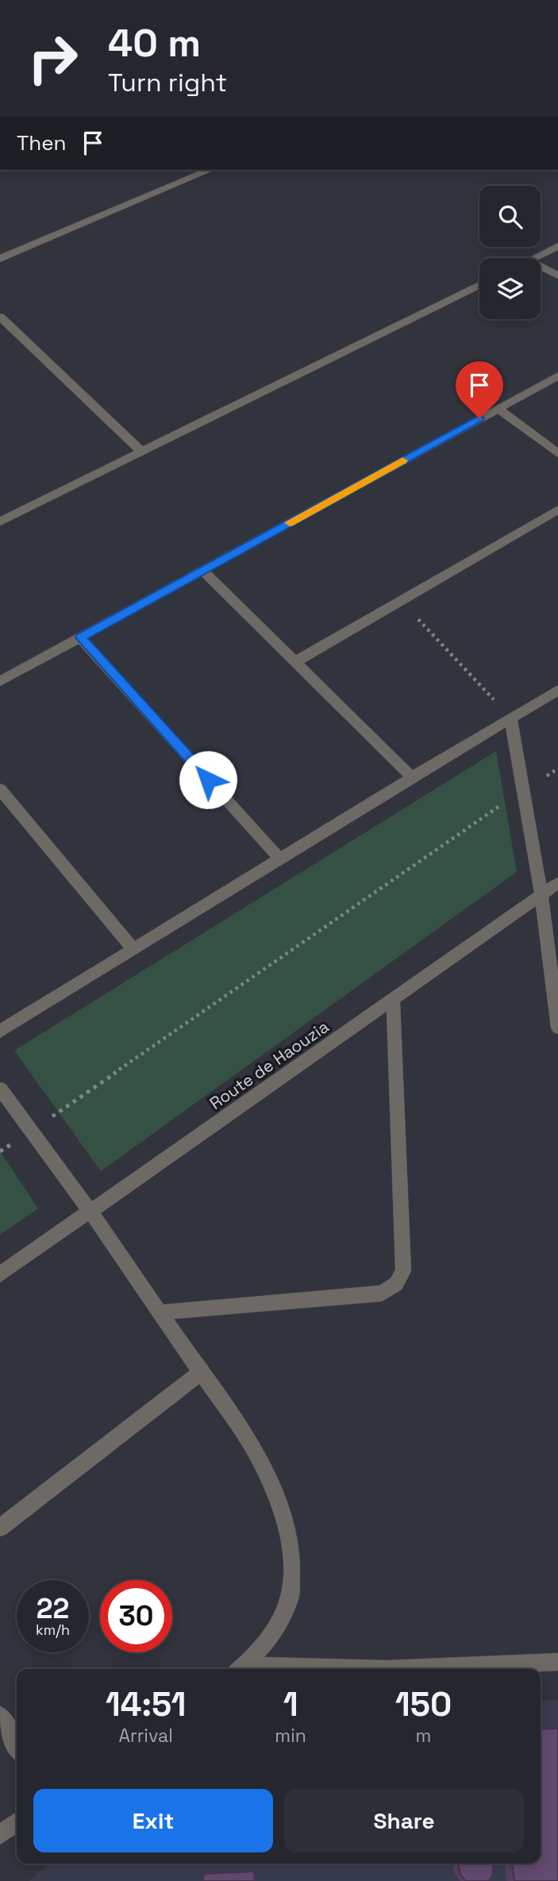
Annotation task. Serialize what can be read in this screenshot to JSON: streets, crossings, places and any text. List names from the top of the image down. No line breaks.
{"streets":{"street":["Route de Haouzia"]},"page":{"turn":["40 m","Turn right"],"then":"Then","speed":"22 km/h","limit":"30","eta":["14:51","Arrival","1","min","150","m"],"buttons":["Exit","Share"]}}
